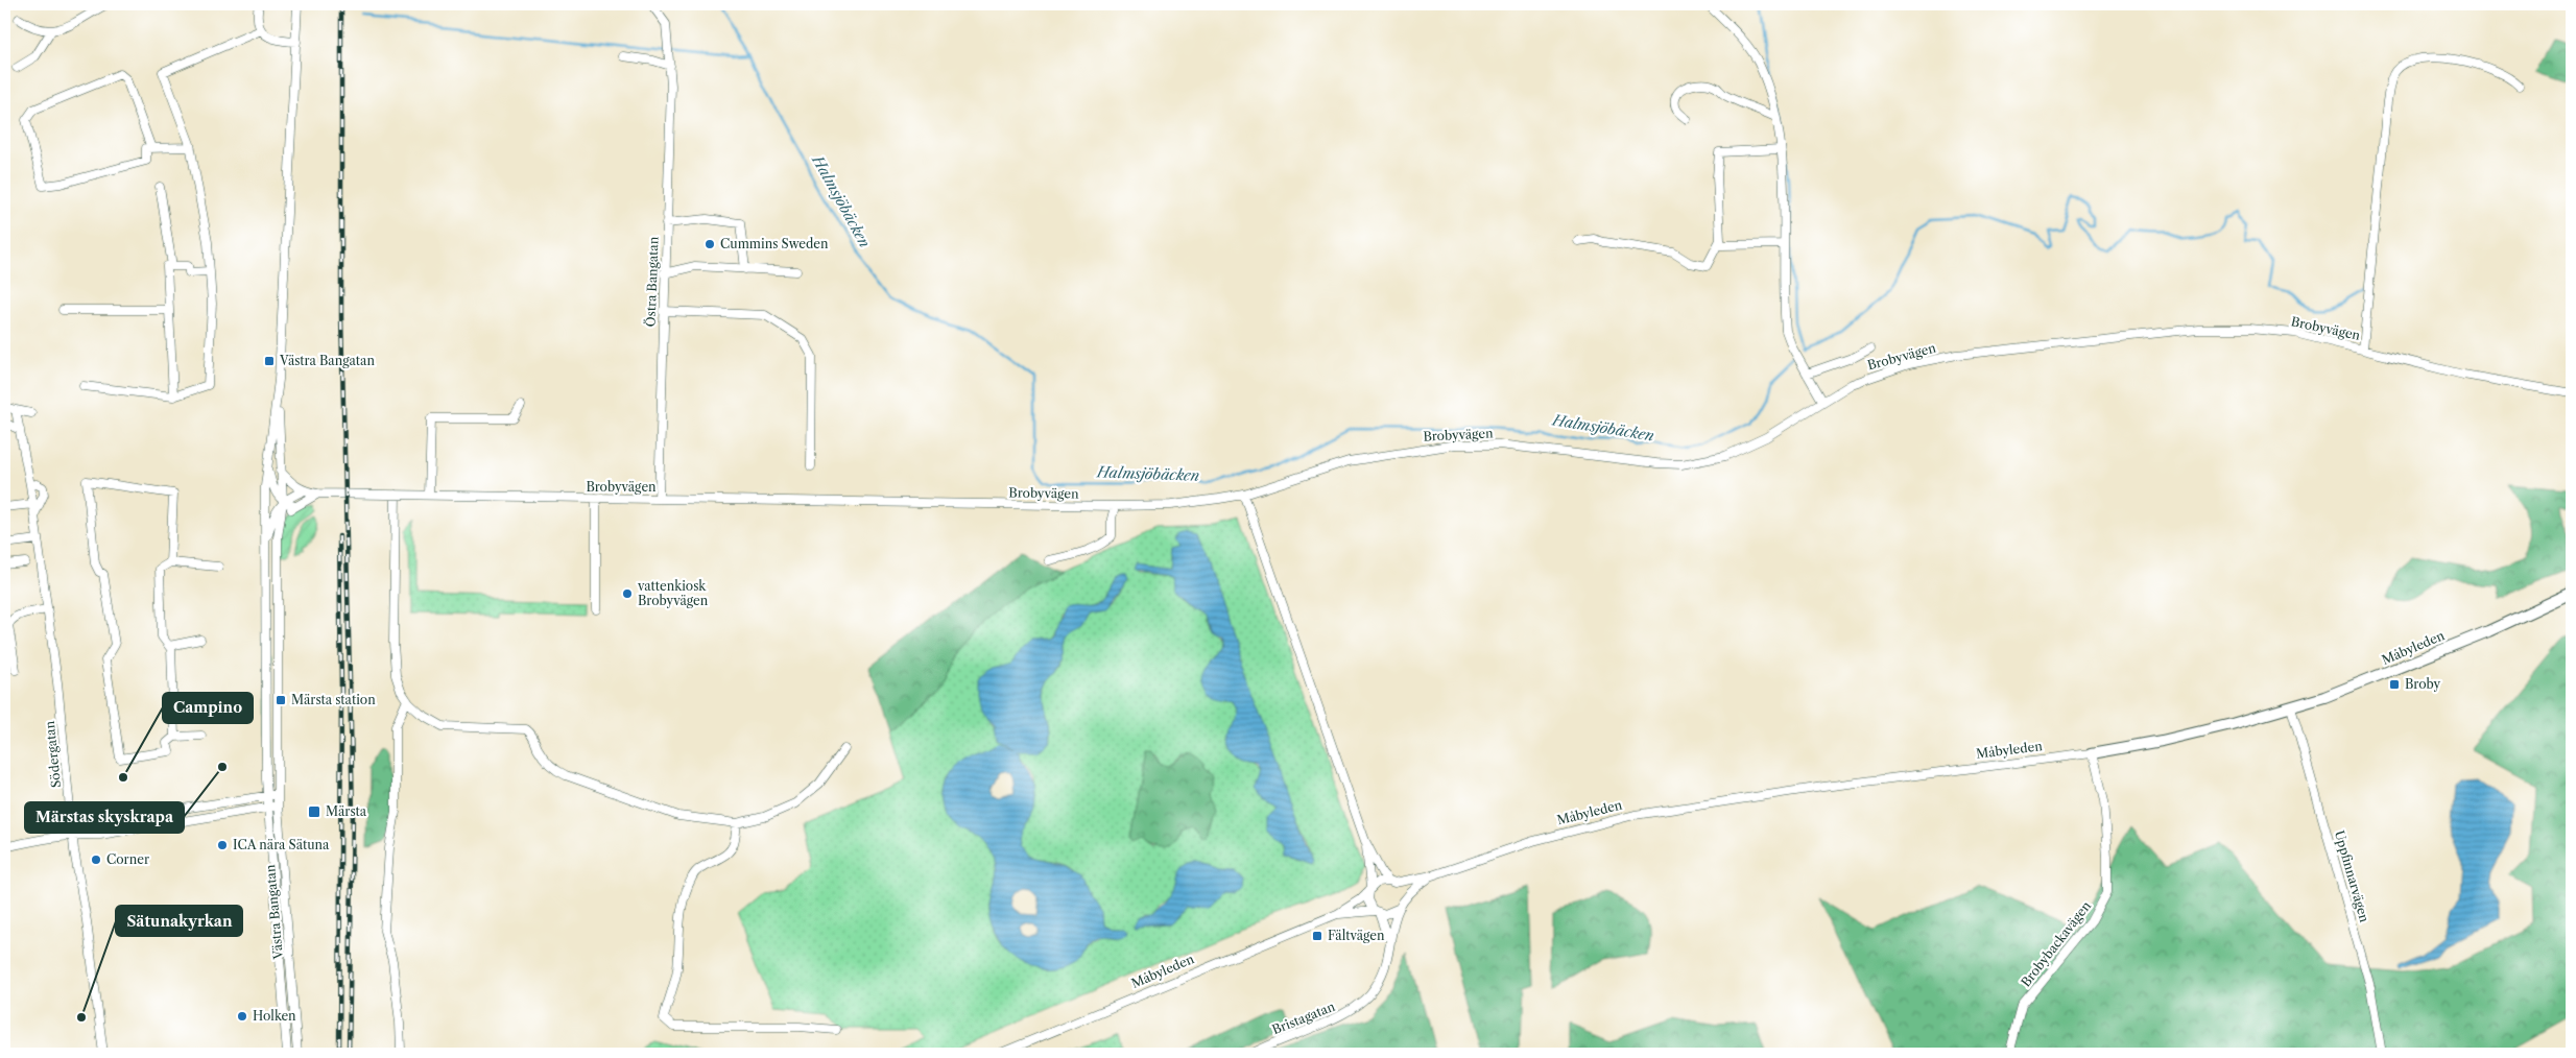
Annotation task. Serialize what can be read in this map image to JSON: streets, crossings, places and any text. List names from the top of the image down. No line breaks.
{"streets":{"main road":["Måbyleden"],"street":["Östra Bangatan","Brobyvägen","Södergatan","Uppfinnarvägen","Västra Bangatan","Brobybackavägen","Bristagatan"]},"crossings":[["Östra Bangatan","Brobyvägen"],["Brobyvägen","Västra Bangatan"],["Måbyleden","Uppfinnarvägen"],["Måbyleden","Brobybackavägen"],["Måbyleden","Bristagatan"]],"water":["Halmsjöbäcken"],"places":{"other":["Cummins Sweden","vattenkiosk Brobyvägen","Märstas skyskrapa","Campino","ICA nära Sätuna","Corner","Holken","Sätunakyrkan"],"transit":["Västra Bangatan","Broby","Märsta station","Märsta","Fältvägen"]}}
